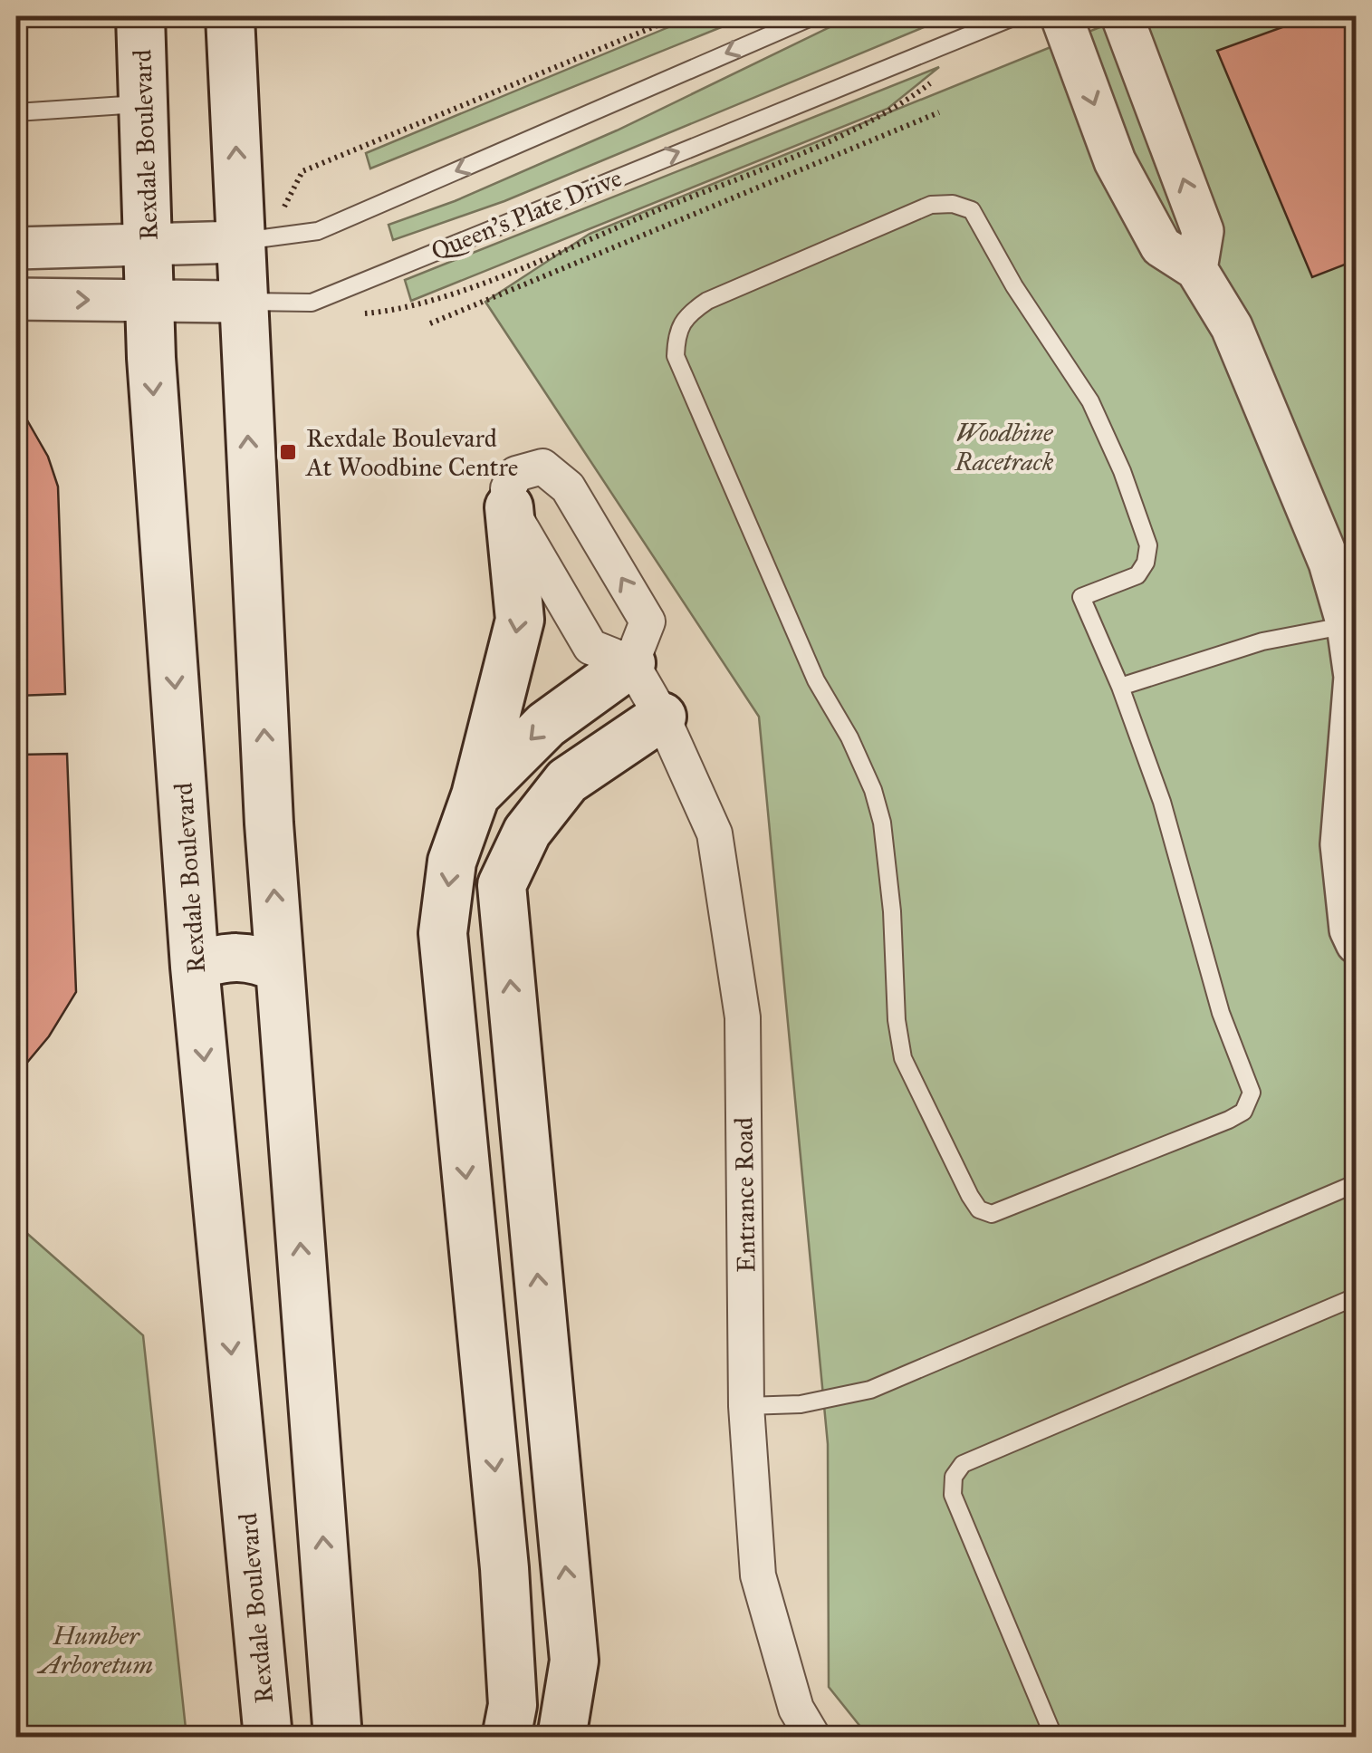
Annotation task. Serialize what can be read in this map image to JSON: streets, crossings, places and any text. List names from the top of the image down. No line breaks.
{"streets":{"main road":["Rexdale Boulevard"],"street":["Queen's Plate Drive","Entrance Road"]},"crossings":[["Rexdale Boulevard","Queen's Plate Drive"]],"parks":["Woodbine Racetrack","Humber Arboretum"],"places":{"transit":["Rexdale Boulevard At Woodbine Centre"]}}
